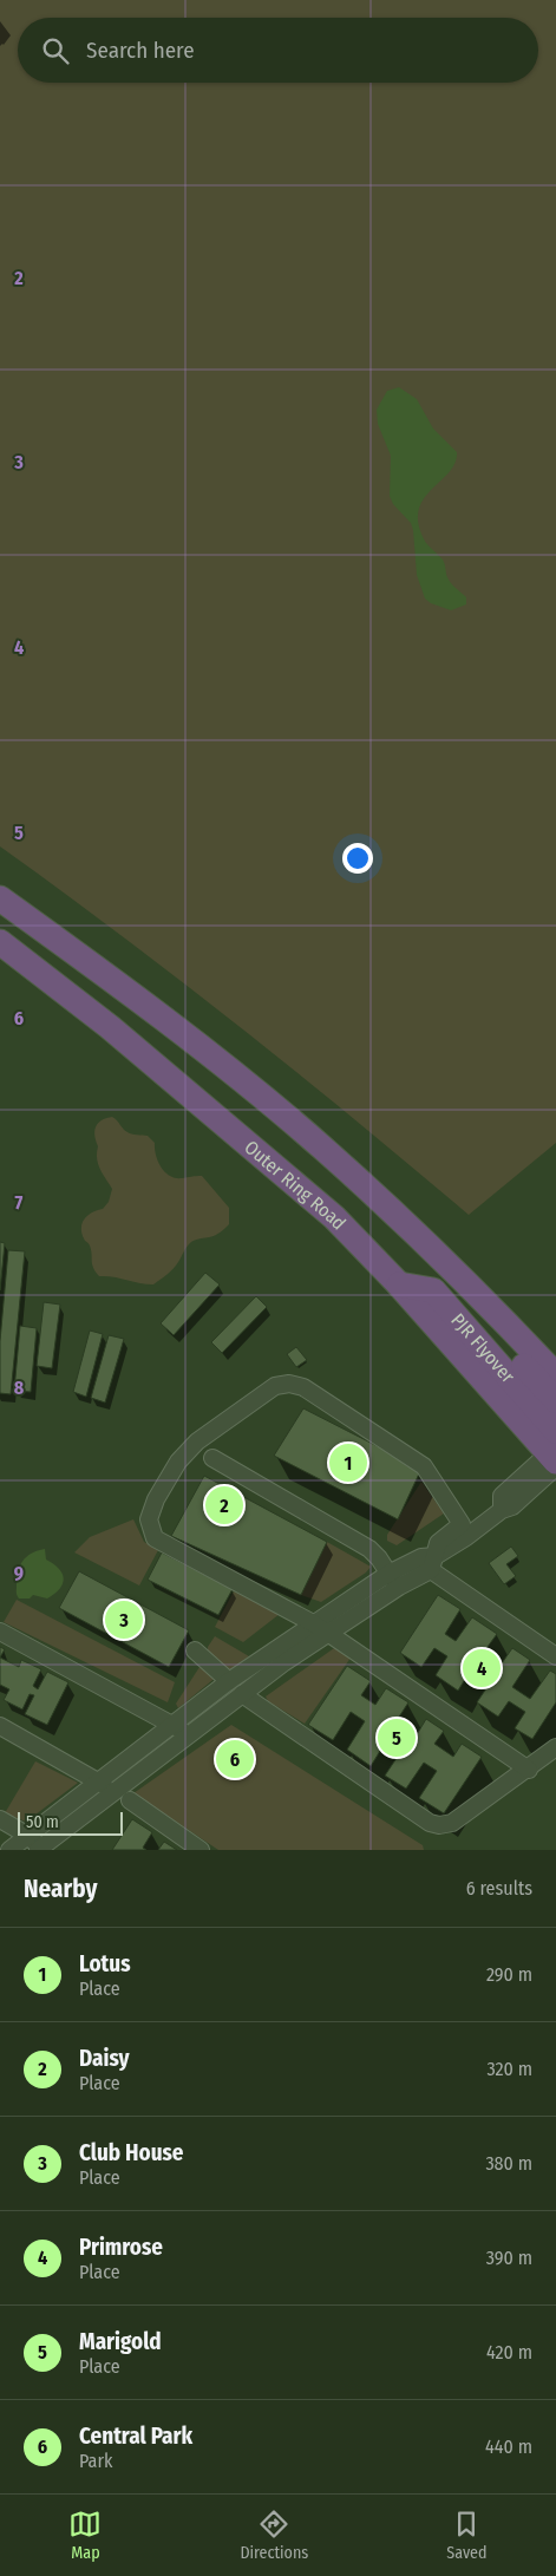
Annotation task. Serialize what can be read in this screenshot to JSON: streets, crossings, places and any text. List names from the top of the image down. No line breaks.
{"streets":{"highway":["Outer Ring Road","PJR Flyover"]},"crossings":[["Outer Ring Road","PJR Flyover"]],"scale_bar":"50 m","page":{"search":"Search here","pins":["1","2","3","4","5","6"],"scale":"50 m","heading":["Nearby","6 results"],"list":[{"mark":"1","name":"Lotus","note":"Place","value":"290 m"},{"mark":"2","name":"Daisy","note":"Place","value":"320 m"},{"mark":"3","name":"Club House","note":"Place","value":"380 m"},{"mark":"4","name":"Primrose","note":"Place","value":"390 m"},{"mark":"5","name":"Marigold","note":"Place","value":"420 m"},{"mark":"6","name":"Central Park","note":"Park","value":"440 m"}],"nav":["Map","Directions","Saved"]},"grid":{"rows":["2","3","4","5","6","7","8","9"]}}
